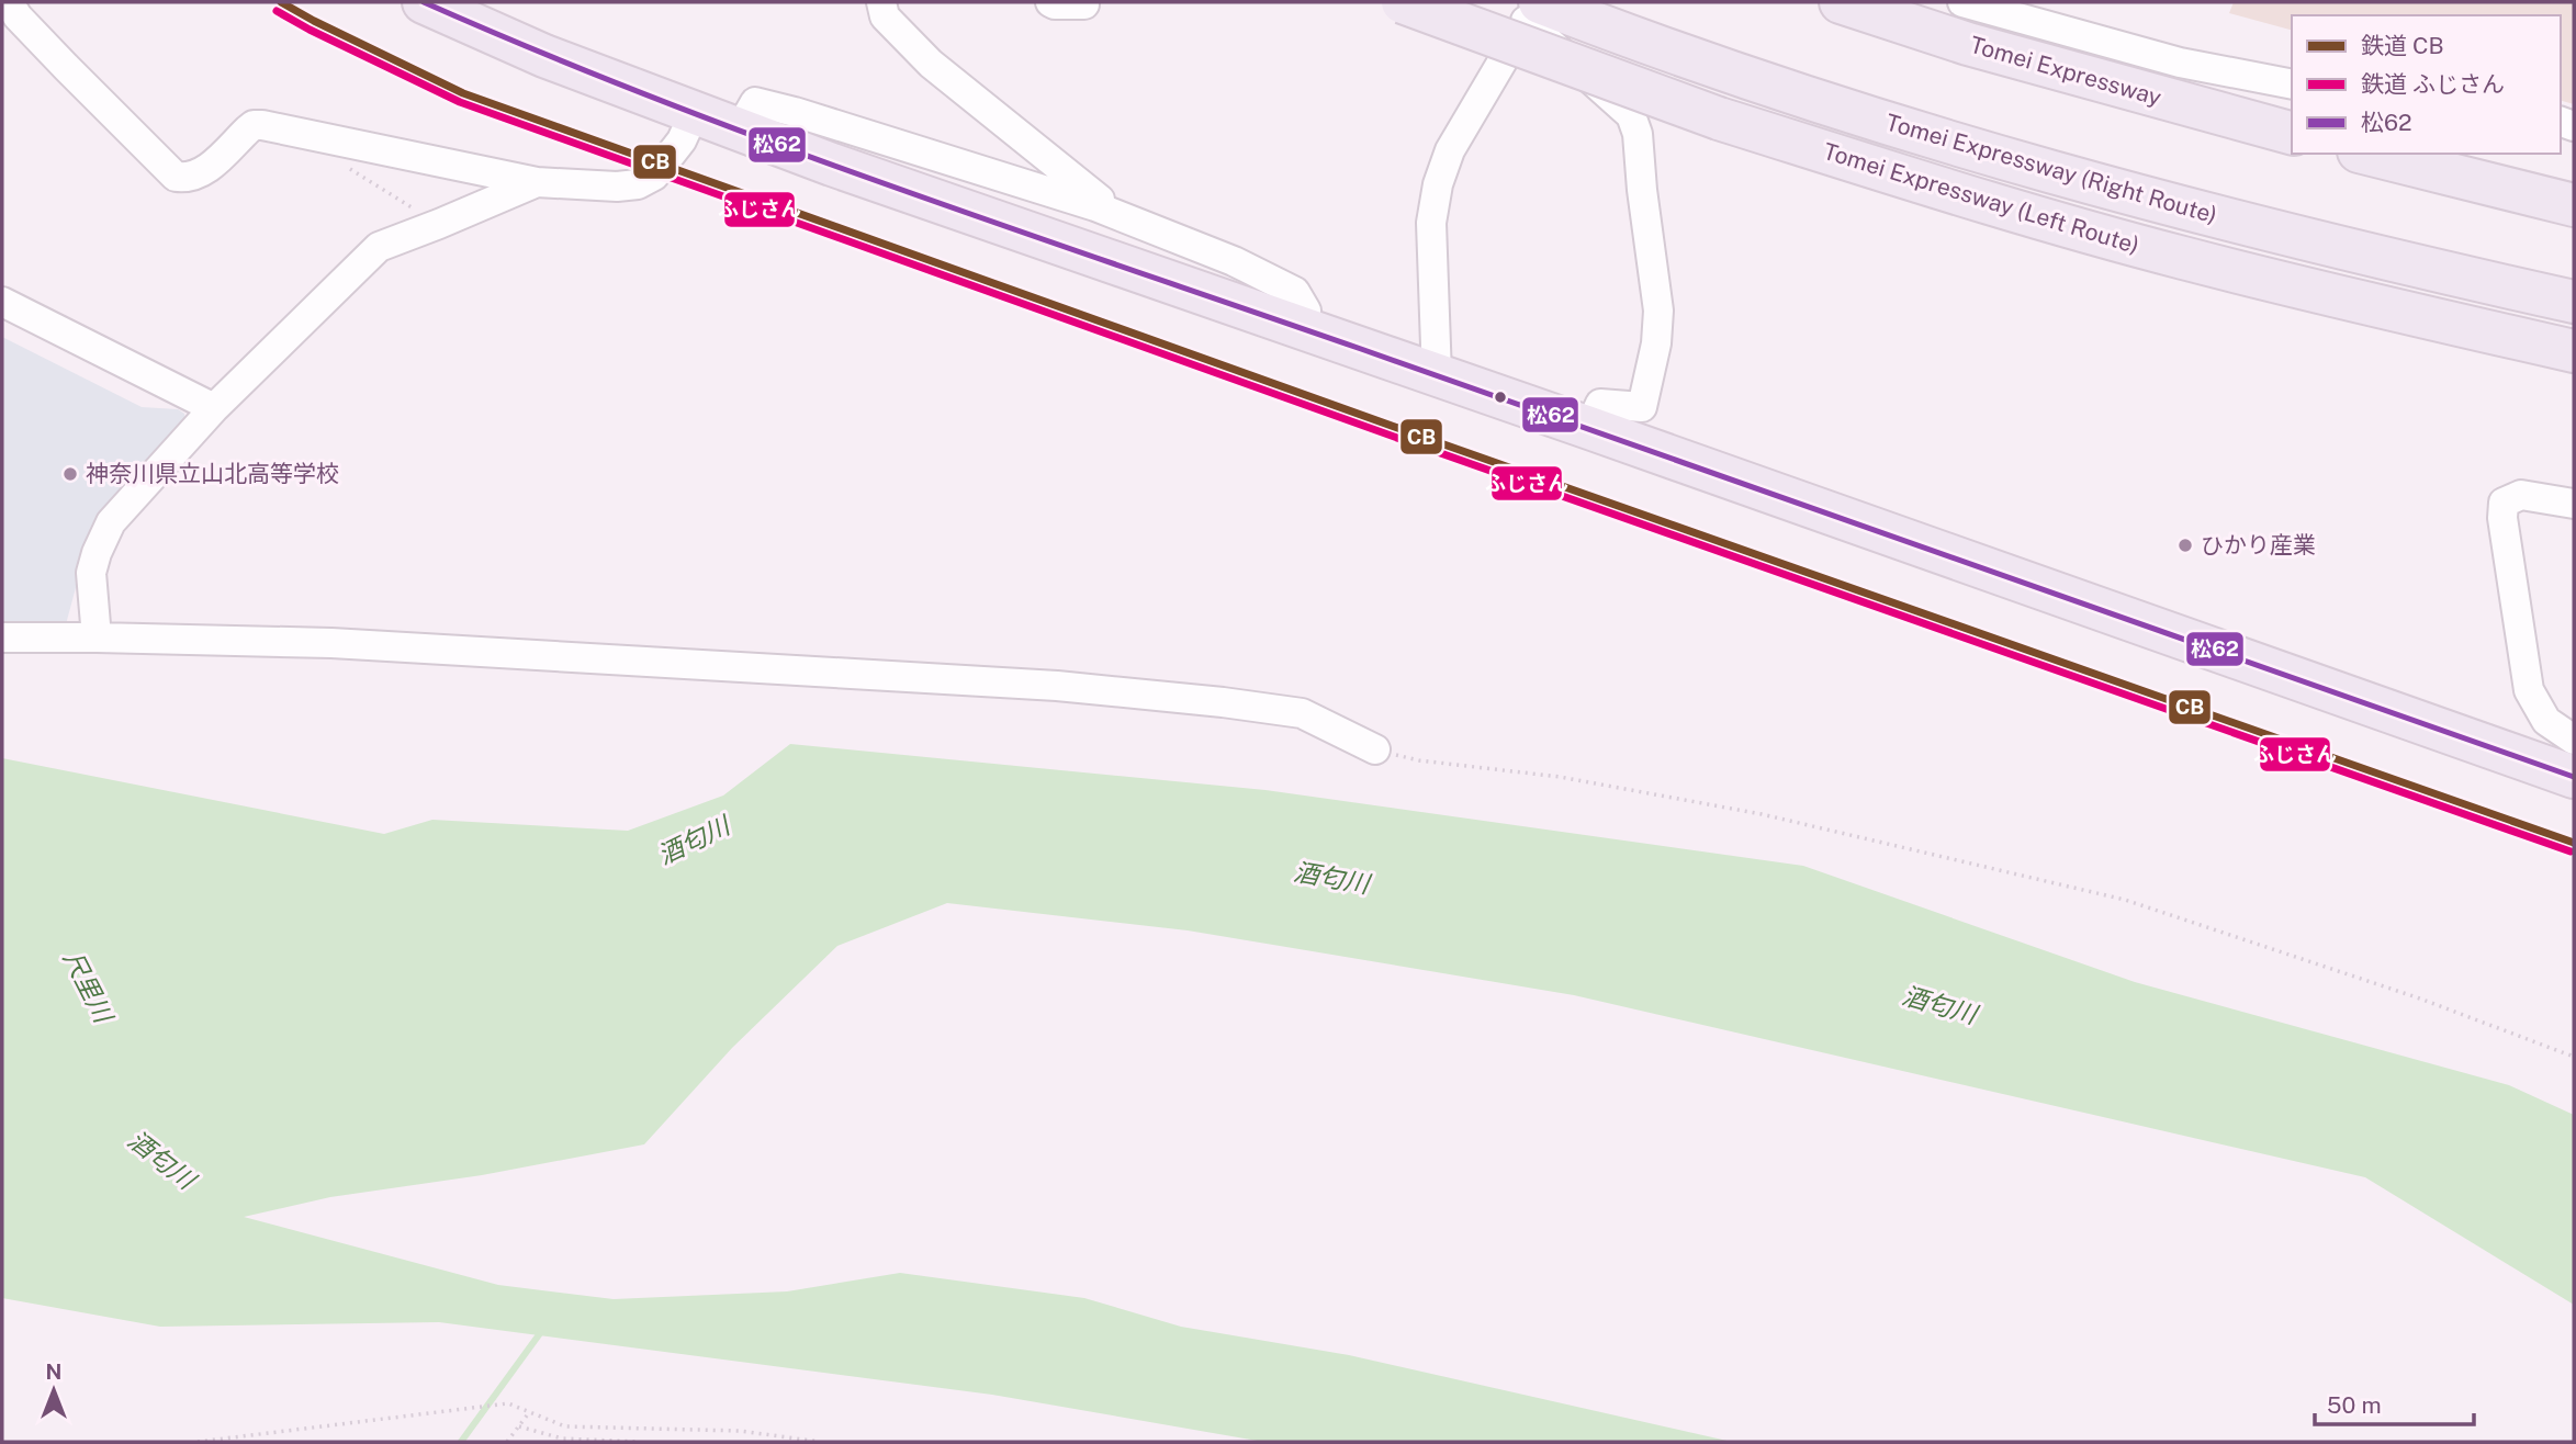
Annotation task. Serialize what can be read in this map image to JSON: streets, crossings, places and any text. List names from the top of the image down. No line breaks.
{"streets":{"highway":["Tomei Expressway","Tomei Expressway (Right Route)","Tomei Expressway (Left Route)"]},"water":["酒匂川","尺里川"],"places":["神奈川県立山北高等学校","ひかり産業"],"lines":["rail line CB","transit line 松62","rail line ふじさん"],"legend":["鉄道 CB","鉄道 ふじさん","松62"],"scale_bar":"50 m","north":"top"}
